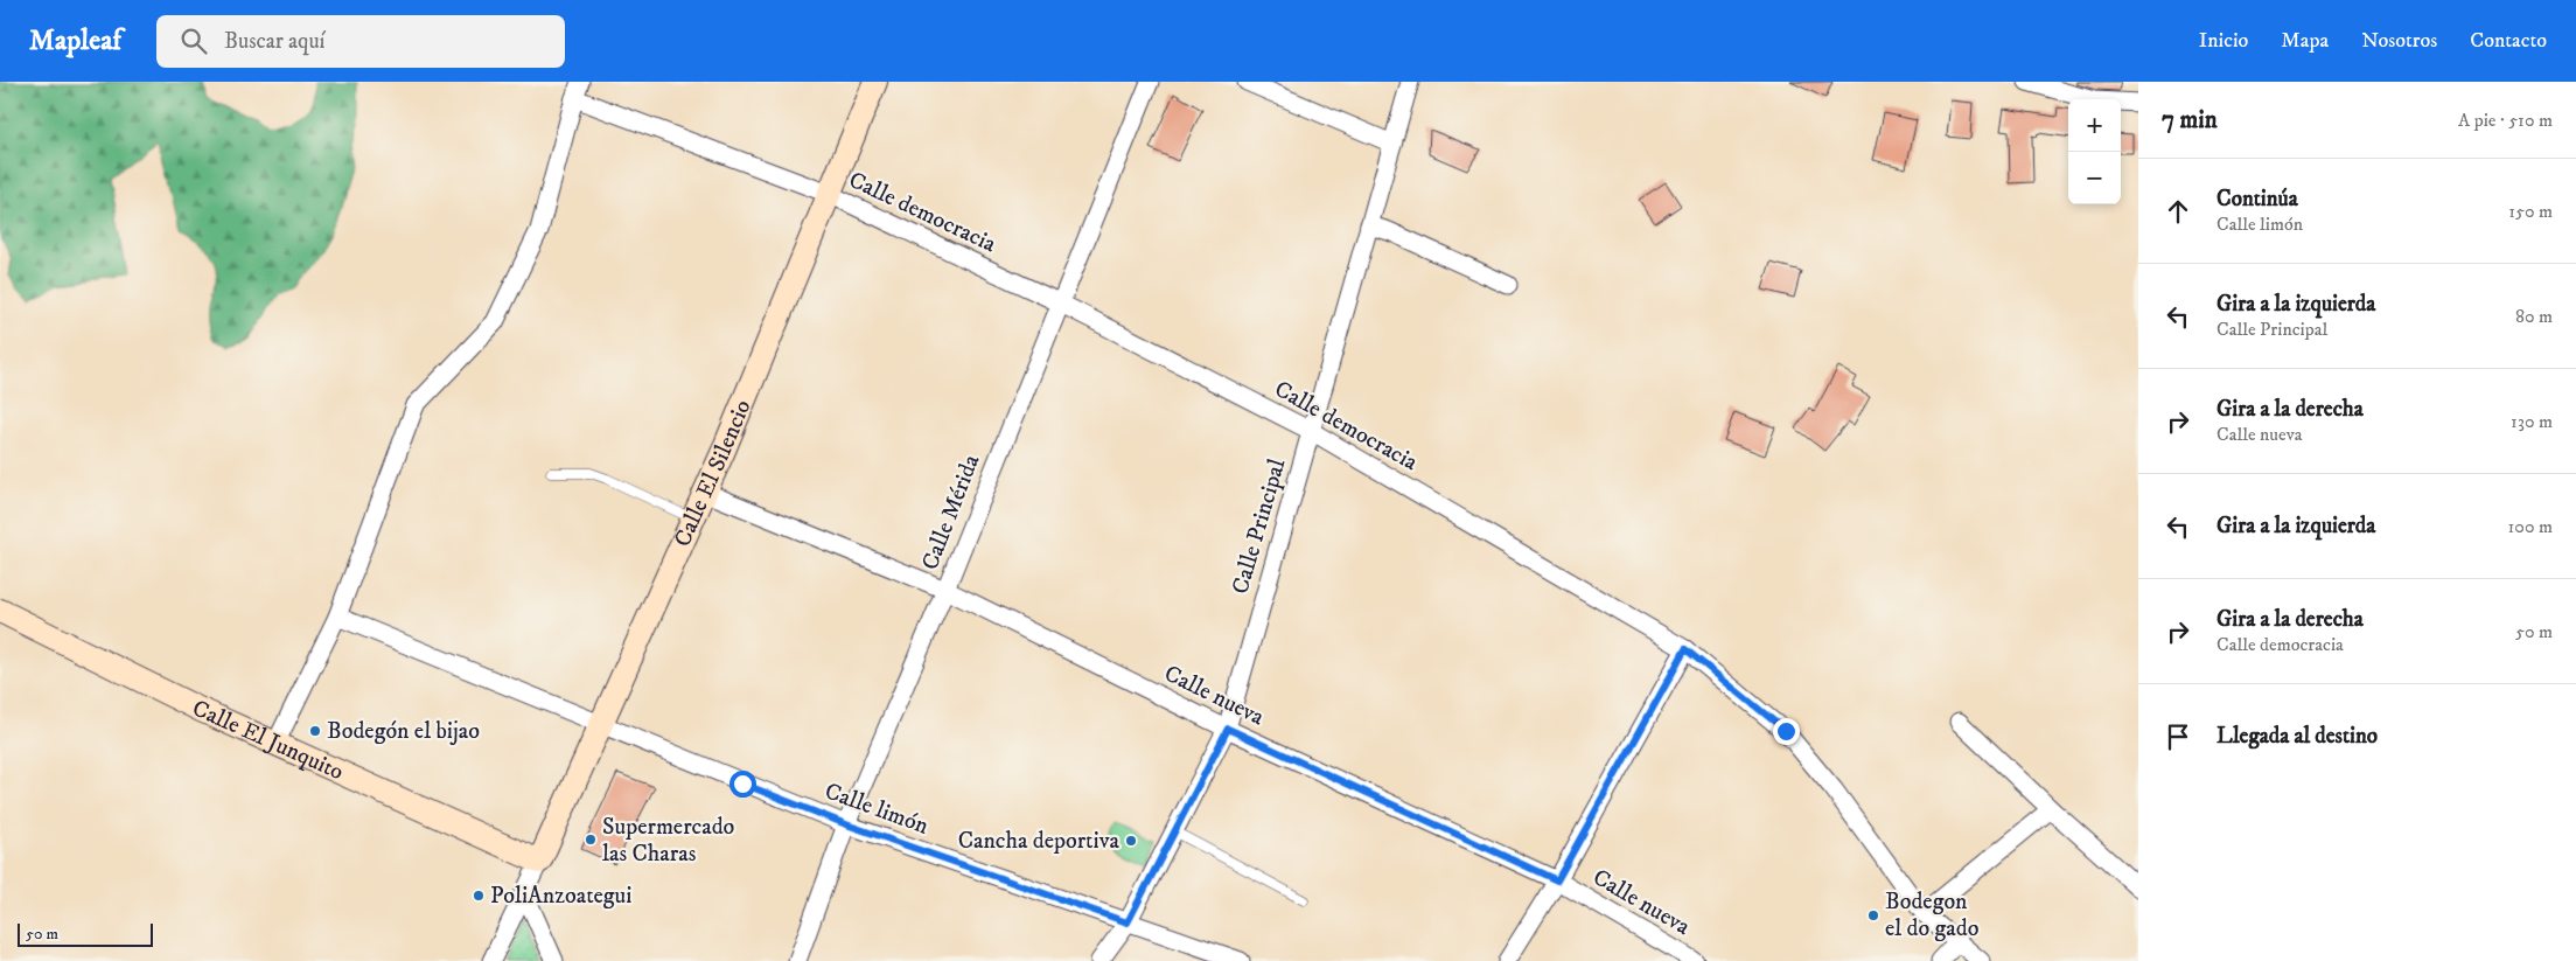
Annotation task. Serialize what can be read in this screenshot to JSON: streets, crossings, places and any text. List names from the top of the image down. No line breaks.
{"streets":{"street":["Calle democracia","Calle El Silencio","Calle Mérida","Calle Principal","Calle nueva","Calle El Junquito","Calle limón"]},"crossings":[["Calle democracia","Calle El Silencio"],["Calle democracia","Calle Mérida"],["Calle democracia","Calle Principal"],["Calle El Silencio","Calle nueva"],["Calle El Silencio","Calle El Junquito"],["Calle El Silencio","Calle limón"],["Calle Mérida","Calle nueva"],["Calle Mérida","Calle limón"],["Calle Principal","Calle nueva"],["Calle Principal","Calle limón"]],"places":["Bodegón el bijao","Supermercado las Charas","Cancha deportiva","PoliAnzoategui","Bodegon el do gado"],"scale_bar":"50 m","page":{"header":"Mapleaf","search":"Buscar aquí","nav":["Inicio","Mapa","Nosotros","Contacto"],"heading":["7 min","A pie · 510 m"],"map_buttons":["+","−"],"list":[["Continúa","Calle limón","150 m"],["Gira a la izquierda","Calle Principal","80 m"],["Gira a la derecha","Calle nueva","130 m"],["Gira a la izquierda","100 m"],["Gira a la derecha","Calle democracia","50 m"],"Llegada al destino"],"scale":"50 m"}}
